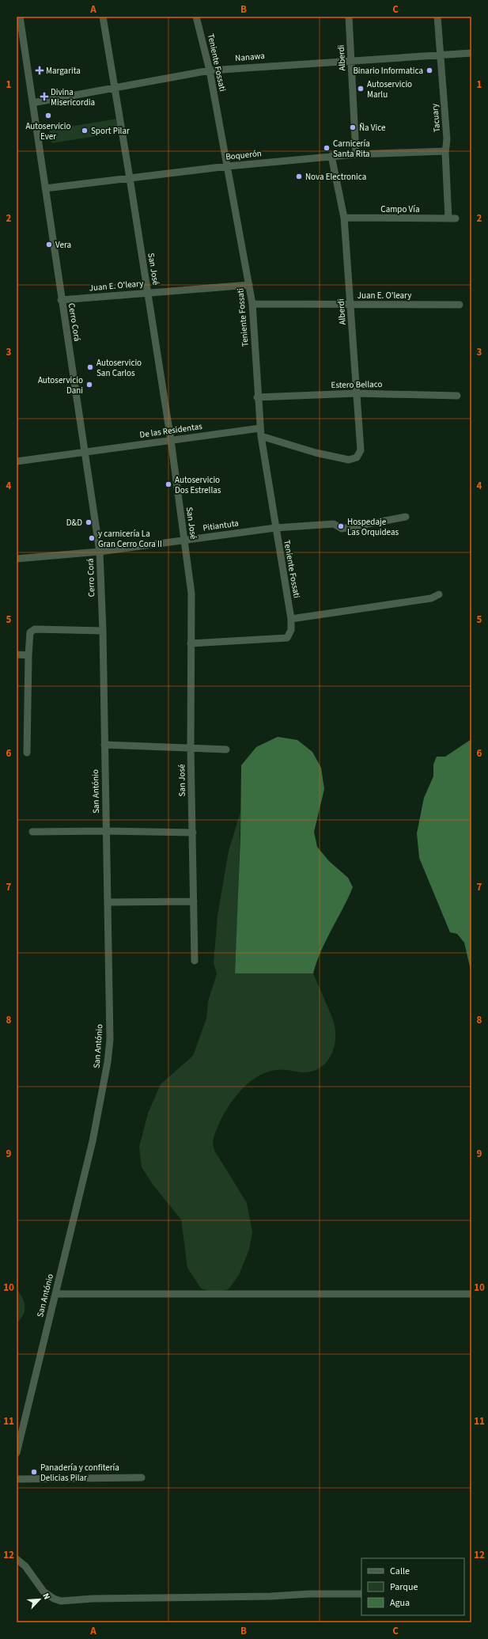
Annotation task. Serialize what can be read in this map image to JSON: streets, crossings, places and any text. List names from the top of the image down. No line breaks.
{"streets":{"street":["Nanawa","Alberdi","Teniente Fossati","Tacuary","Boquerón","Campo Vía","San José","Juan E. O'leary","Cerro Corá","Estero Bellaco","De las Residentas","Pitiantuta","San António"]},"crossings":[["Nanawa","Alberdi"],["Nanawa","Teniente Fossati"],["Nanawa","Tacuary"],["Nanawa","San José"],["Nanawa","Cerro Corá"],["Alberdi","Teniente Fossati"],["Alberdi","Boquerón"],["Alberdi","Campo Vía"],["Alberdi","Juan E. O'leary"],["Alberdi","Estero Bellaco"],["Teniente Fossati","Boquerón"],["Teniente Fossati","San José"],["Teniente Fossati","Juan E. O'leary"],["Teniente Fossati","Estero Bellaco"],["Teniente Fossati","De las Residentas"],["Teniente Fossati","Pitiantuta"],["Tacuary","Boquerón"],["Tacuary","Campo Vía"],["Boquerón","San José"],["Boquerón","Cerro Corá"],["San José","Juan E. O'leary"],["San José","De las Residentas"],["San José","Pitiantuta"],["Juan E. O'leary","Cerro Corá"],["Cerro Corá","De las Residentas"],["Cerro Corá","Pitiantuta"],["Cerro Corá","San António"]],"places":{"health":["Margarita","Divina Misericordia"],"other":["Binario Informatica","Autoservicio Marlu","Autoservicio Ever","Ña Vice","Sport Pilar","Carnicería Santa Rita","Nova Electronica","Vera","Autoservicio San Carlos","Autoservicio Dani","Autoservicio Dos Estrellas","D&D","Hospedaje Las Orquideas","y carnicería La Gran Cerro Cora II","Panadería y confitería Delicias Pilar"]},"legend":["Calle","Parque","Agua"],"north":"top right","grid":{"columns":["A","B","C"],"rows":["1","2","3","4","5","6","7","8","9","10","11","12"]}}
